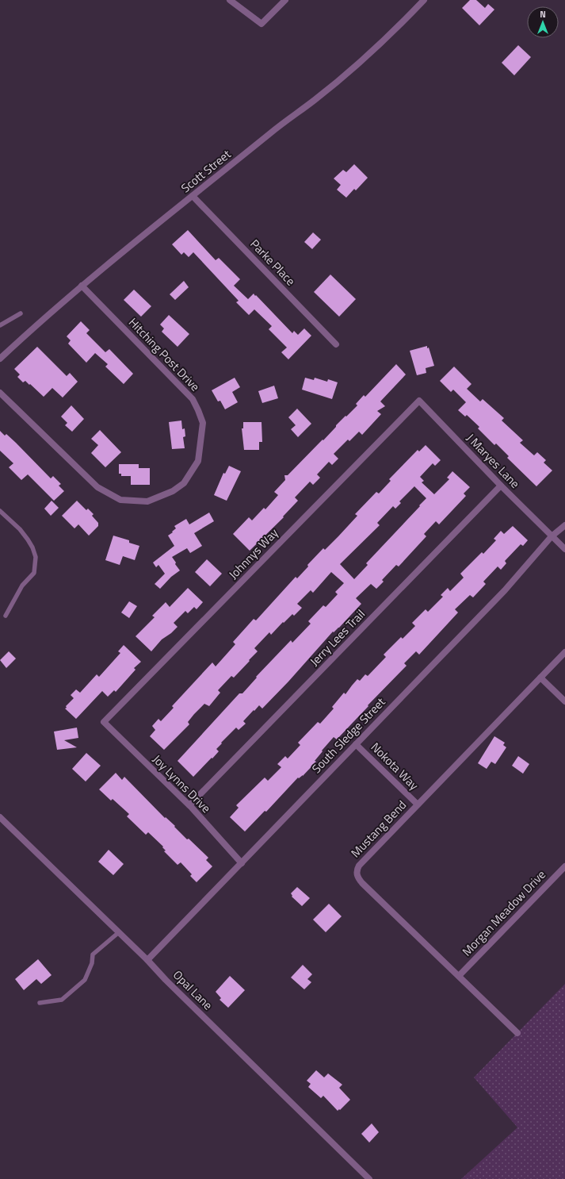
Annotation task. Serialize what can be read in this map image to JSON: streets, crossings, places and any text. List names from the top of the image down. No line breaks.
{"streets":{"street":["Scott Street","Parke Place","Hitching Post Drive","J Maryes Lane","Johnnys Way","Jerry Lees Trail","South Sledge Street","Nokota Way","Joy Lynns Drive","Mustang Bend","Morgan Meadow Drive","Opal Lane"]},"crossings":[["Scott Street","Parke Place"],["Scott Street","Hitching Post Drive"],["J Maryes Lane","Johnnys Way"],["J Maryes Lane","Jerry Lees Trail"],["J Maryes Lane","South Sledge Street"],["Johnnys Way","Joy Lynns Drive"],["Jerry Lees Trail","Joy Lynns Drive"],["South Sledge Street","Nokota Way"],["South Sledge Street","Joy Lynns Drive"],["South Sledge Street","Opal Lane"],["Nokota Way","Mustang Bend"],["Mustang Bend","Morgan Meadow Drive"]],"north":"top"}
